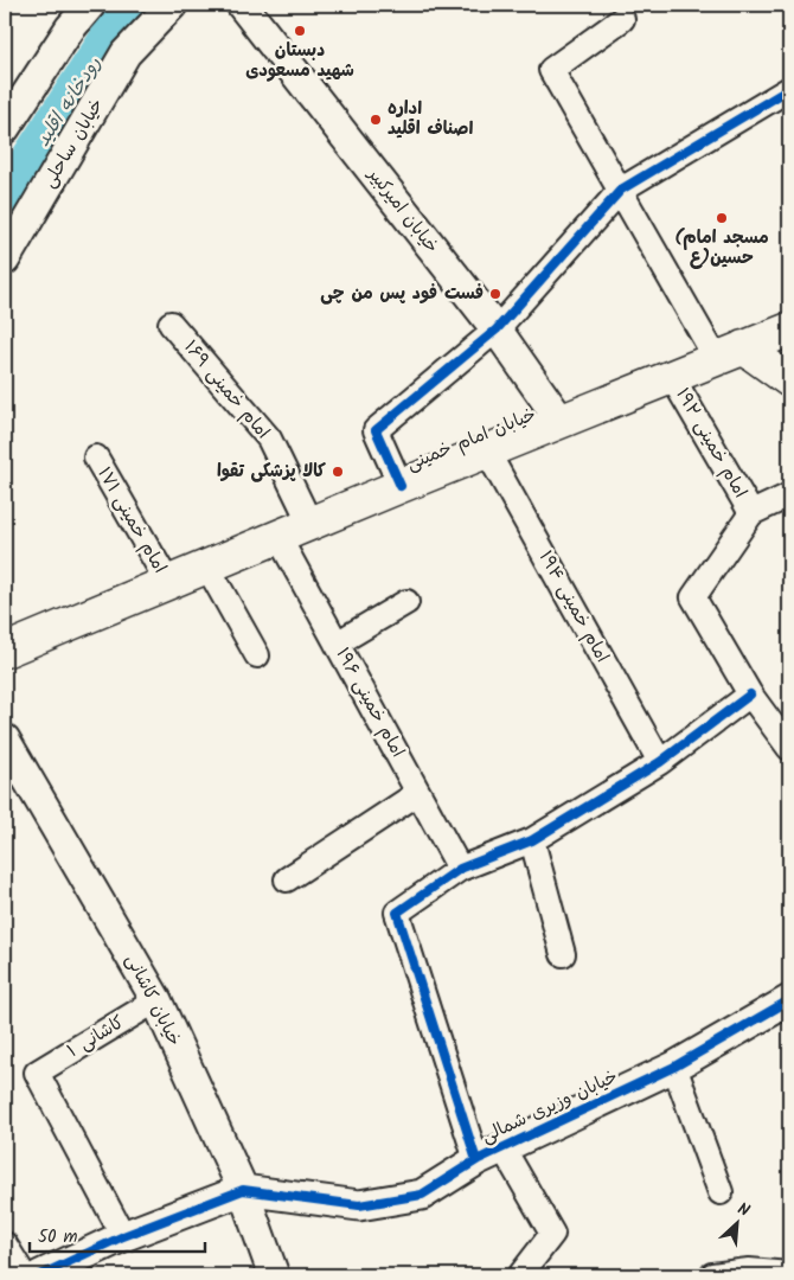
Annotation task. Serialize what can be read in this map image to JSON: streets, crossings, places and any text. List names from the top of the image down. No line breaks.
{"streets":{"main road":["خیابان امام خمینی"],"street":["خیابان ساحلی","خیابان امیرکبیر","امام خمینی ۱۶۹","امام خمینی ۱۹۲","امام خمینی ۱۷۱","امام خمینی ۱۹۴","امام خمینی ۱۹۶","خیابان کاشانی","کاشانی ۱","خیابان وزیری شمالی"]},"crossings":[["خیابان امیرکبیر","خیابان امام خمینی"],["امام خمینی ۱۶۹","خیابان امام خمینی"],["خیابان امام خمینی","امام خمینی ۱۹۲"],["خیابان امام خمینی","امام خمینی ۱۷۱"],["خیابان امام خمینی","امام خمینی ۱۹۴"],["خیابان امام خمینی","امام خمینی ۱۹۶"],["خیابان کاشانی","کاشانی ۱"],["خیابان کاشانی","خیابان وزیری شمالی"]],"water":["رودخانه اقلید"],"places":["دبستان شهید مسعودی","اداره اصناف اقلید","(مسجد امام حسین(ع","فست فود پس من چی","کالا پزشکی تقوا"],"scale_bar":"50 m","north":"top right"}
